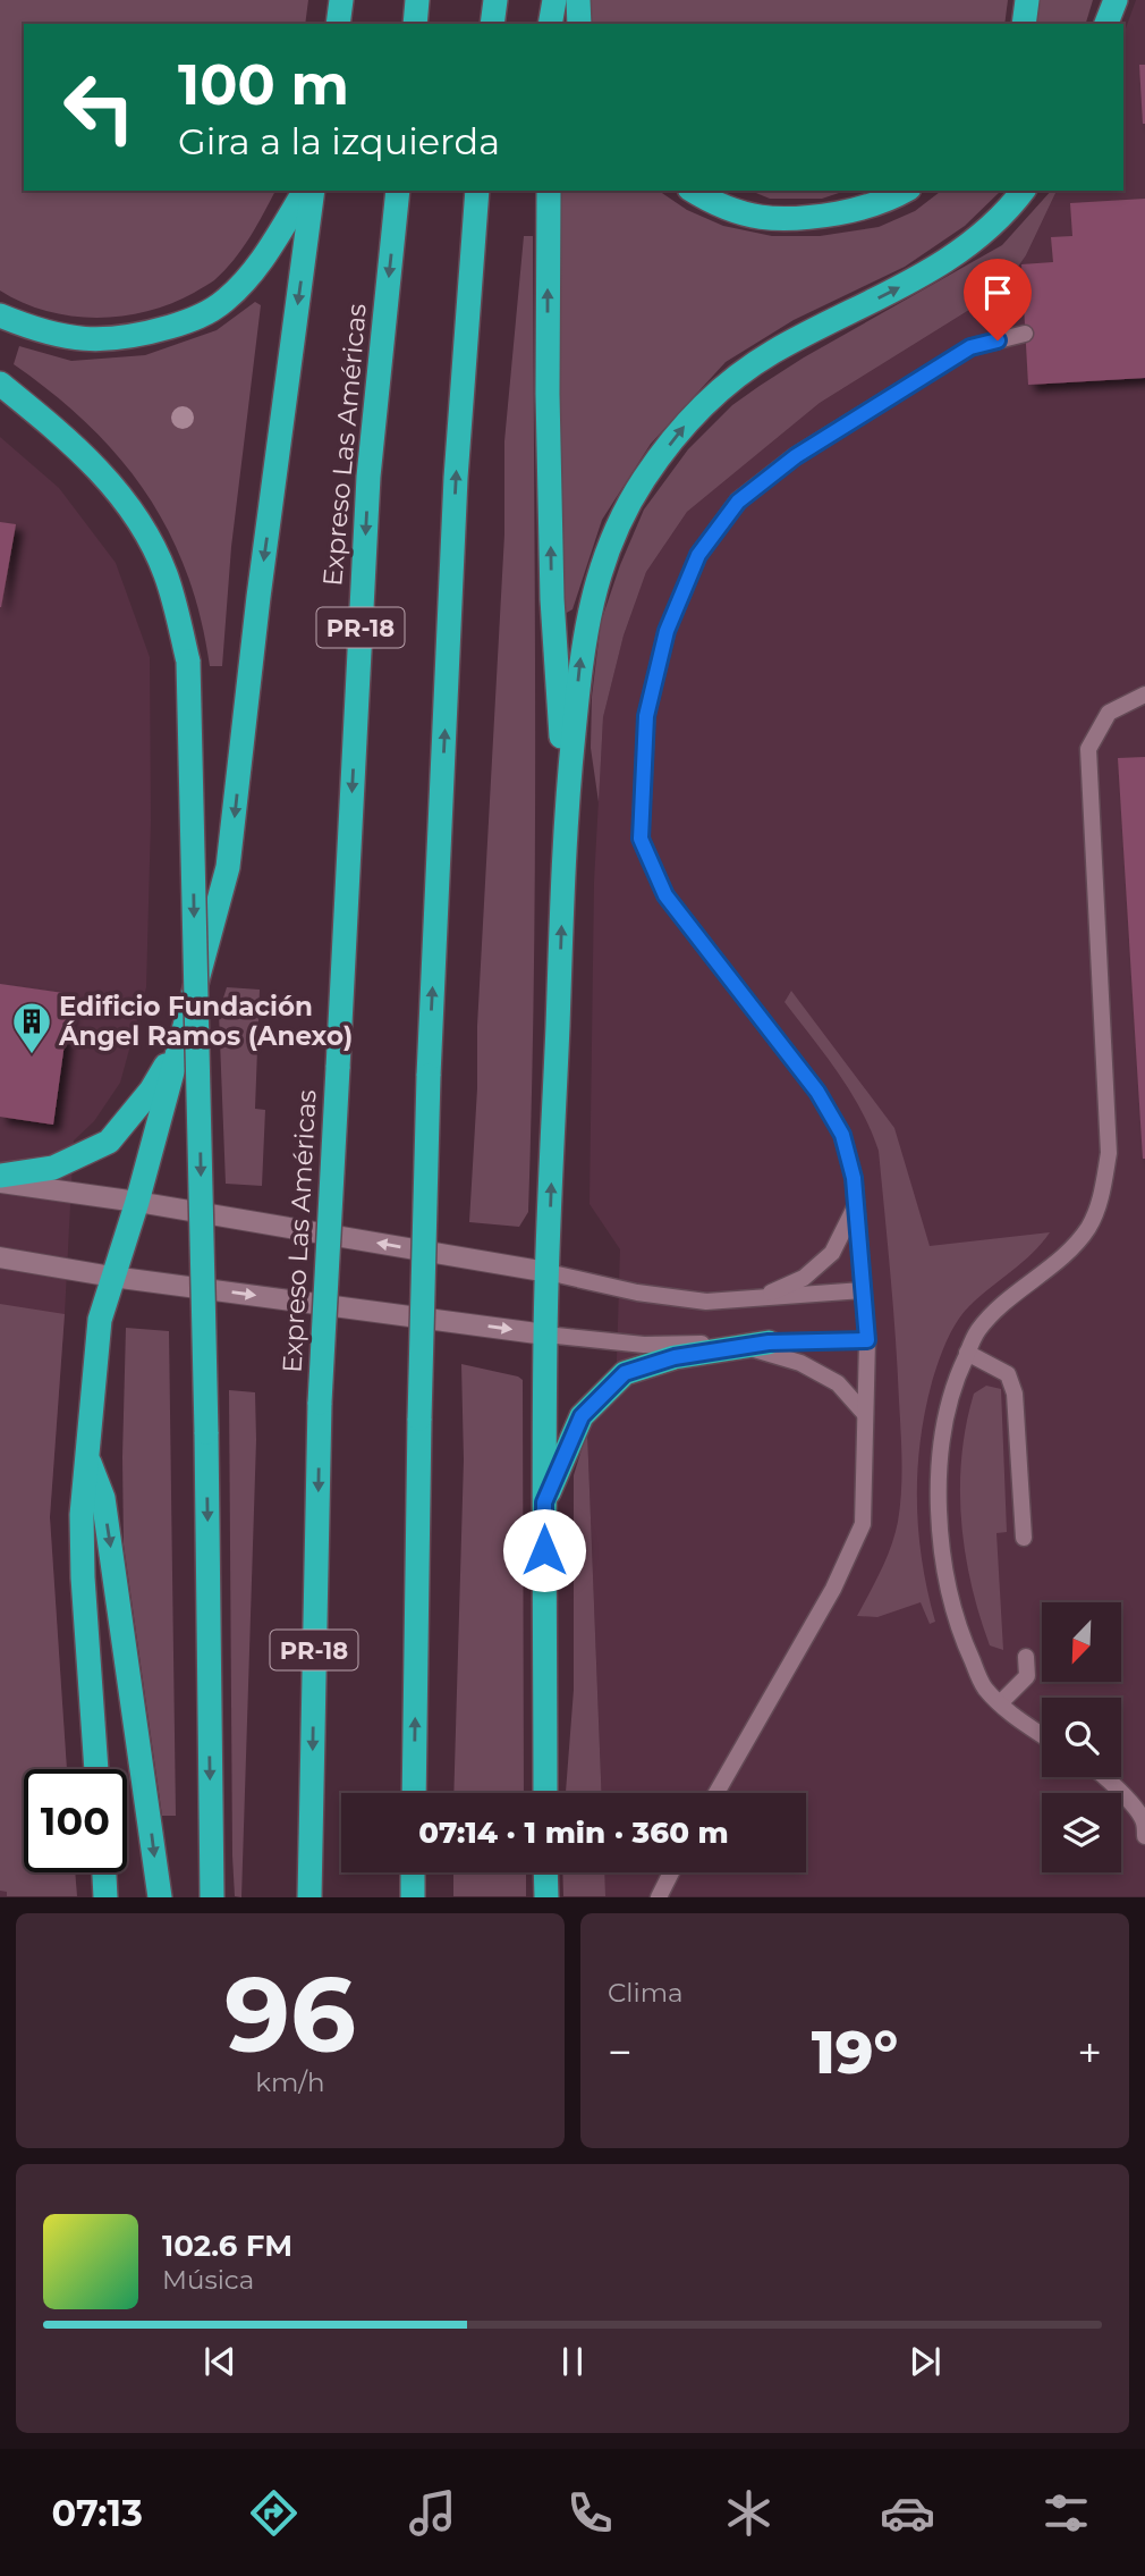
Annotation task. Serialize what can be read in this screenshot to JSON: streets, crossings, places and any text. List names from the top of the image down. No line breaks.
{"streets":{"highway":["Expreso Las Américas","PR-18"]},"places":{"building":["Edificio Fundación Ángel Ramos (Anexo)"]},"north":"bottom left","page":{"turn":["100 m","Gira a la izquierda"],"limit":"100","trip":"07:14 · 1 min · 360 m","tile":[["96","km/h"],"Clima"],"heat":["−","19°","+"],"song":["102.6 FM","Música"],"tabs":"07:13"}}
